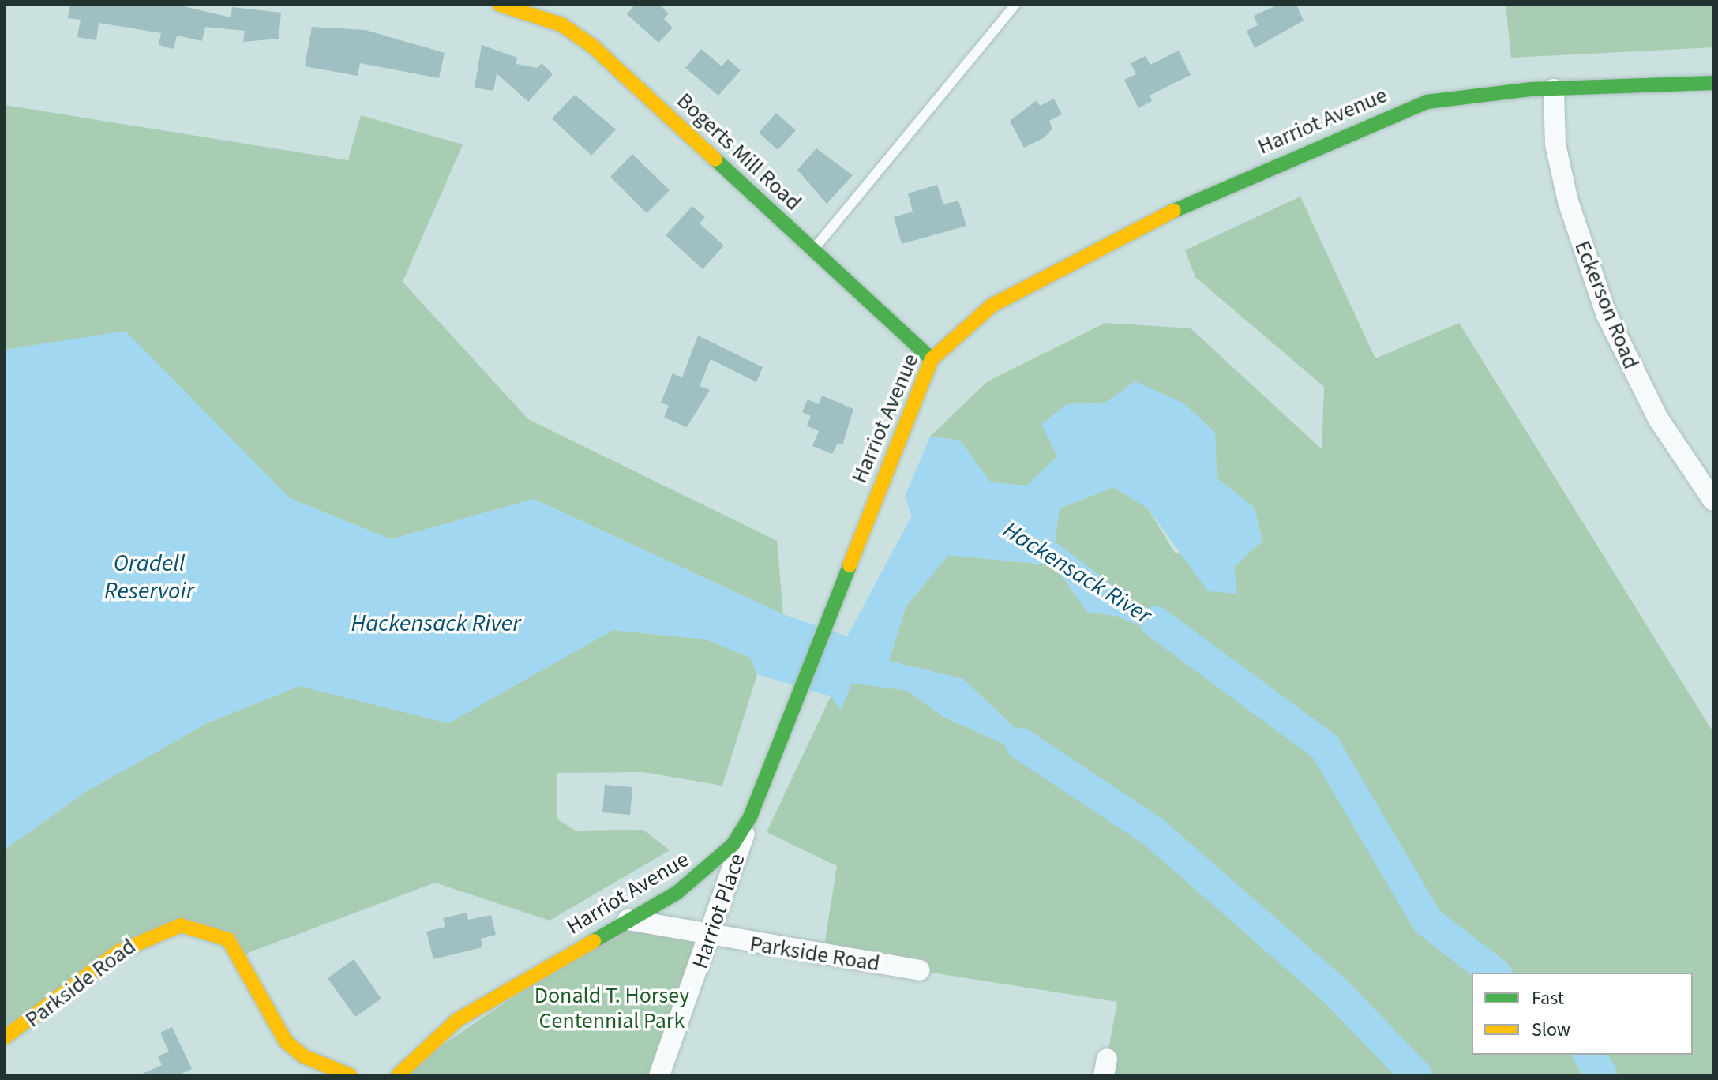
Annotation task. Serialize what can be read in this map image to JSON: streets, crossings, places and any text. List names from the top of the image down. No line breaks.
{"streets":{"street":["Harriot Avenue","Bogerts Mill Road","Eckerson Road","Harriot Place","Parkside Road"]},"crossings":[["Harriot Avenue","Bogerts Mill Road"],["Harriot Avenue","Eckerson Road"],["Harriot Avenue","Harriot Place"],["Harriot Avenue","Parkside Road"],["Harriot Place","Parkside Road"]],"water":["Oradell Reservoir","Hackensack River"],"parks":["Donald T. Horsey Centennial Park"],"legend":["Fast","Slow"]}
